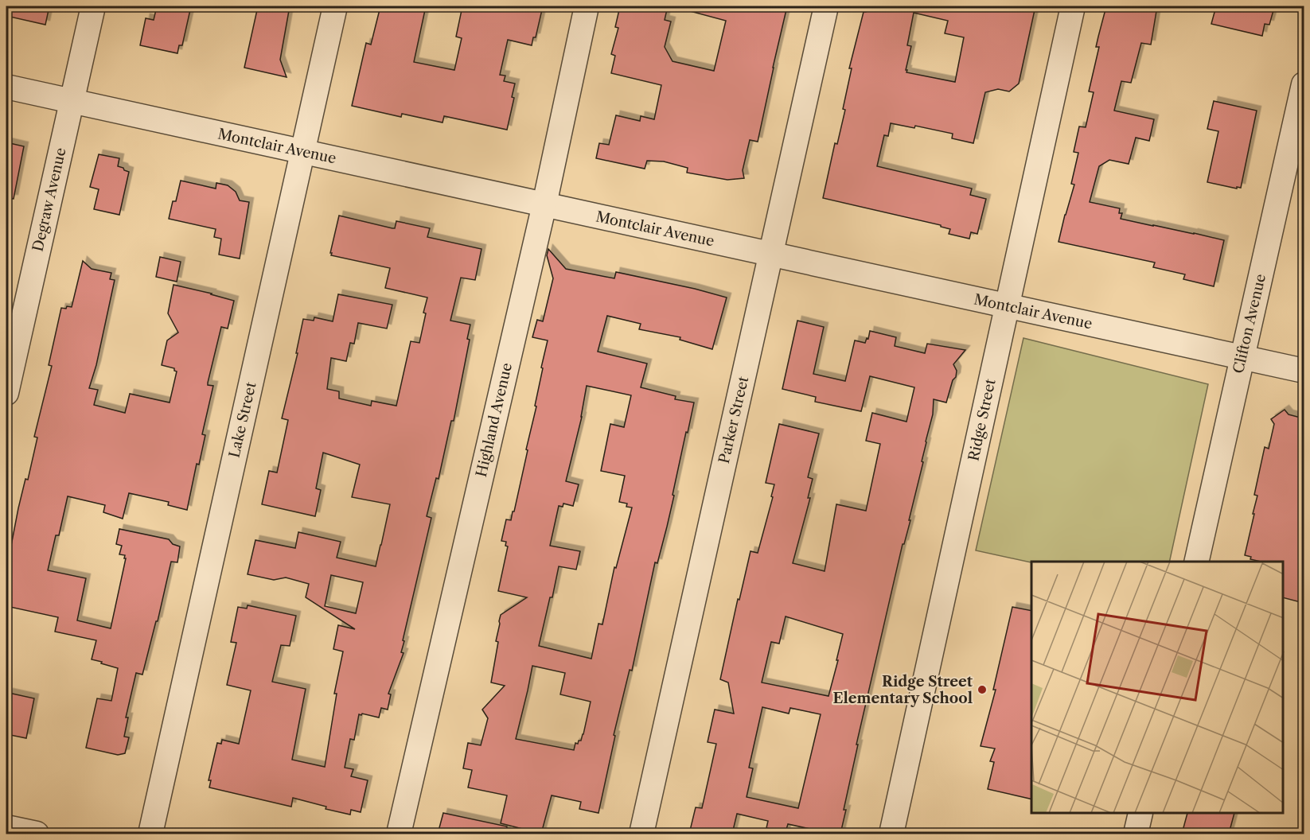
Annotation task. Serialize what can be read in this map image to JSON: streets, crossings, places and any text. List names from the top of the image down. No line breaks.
{"streets":{"street":["Montclair Avenue","Degraw Avenue","Clifton Avenue","Lake Street","Highland Avenue","Parker Street","Ridge Street"]},"crossings":[["Montclair Avenue","Degraw Avenue"],["Montclair Avenue","Clifton Avenue"],["Montclair Avenue","Lake Street"],["Montclair Avenue","Highland Avenue"],["Montclair Avenue","Parker Street"],["Montclair Avenue","Ridge Street"]],"places":["Ridge Street Elementary School"]}
